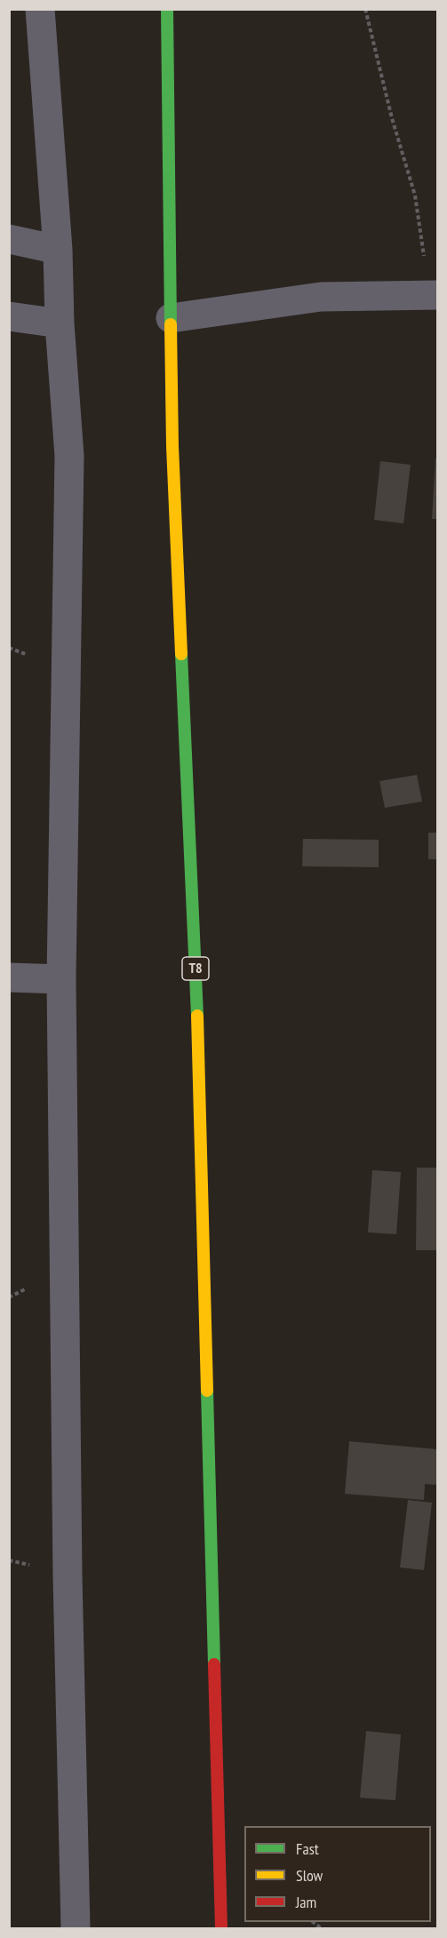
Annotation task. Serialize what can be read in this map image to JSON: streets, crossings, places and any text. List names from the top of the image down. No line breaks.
{"streets":{"highway":["T8"]},"legend":["Fast","Slow","Jam"]}
